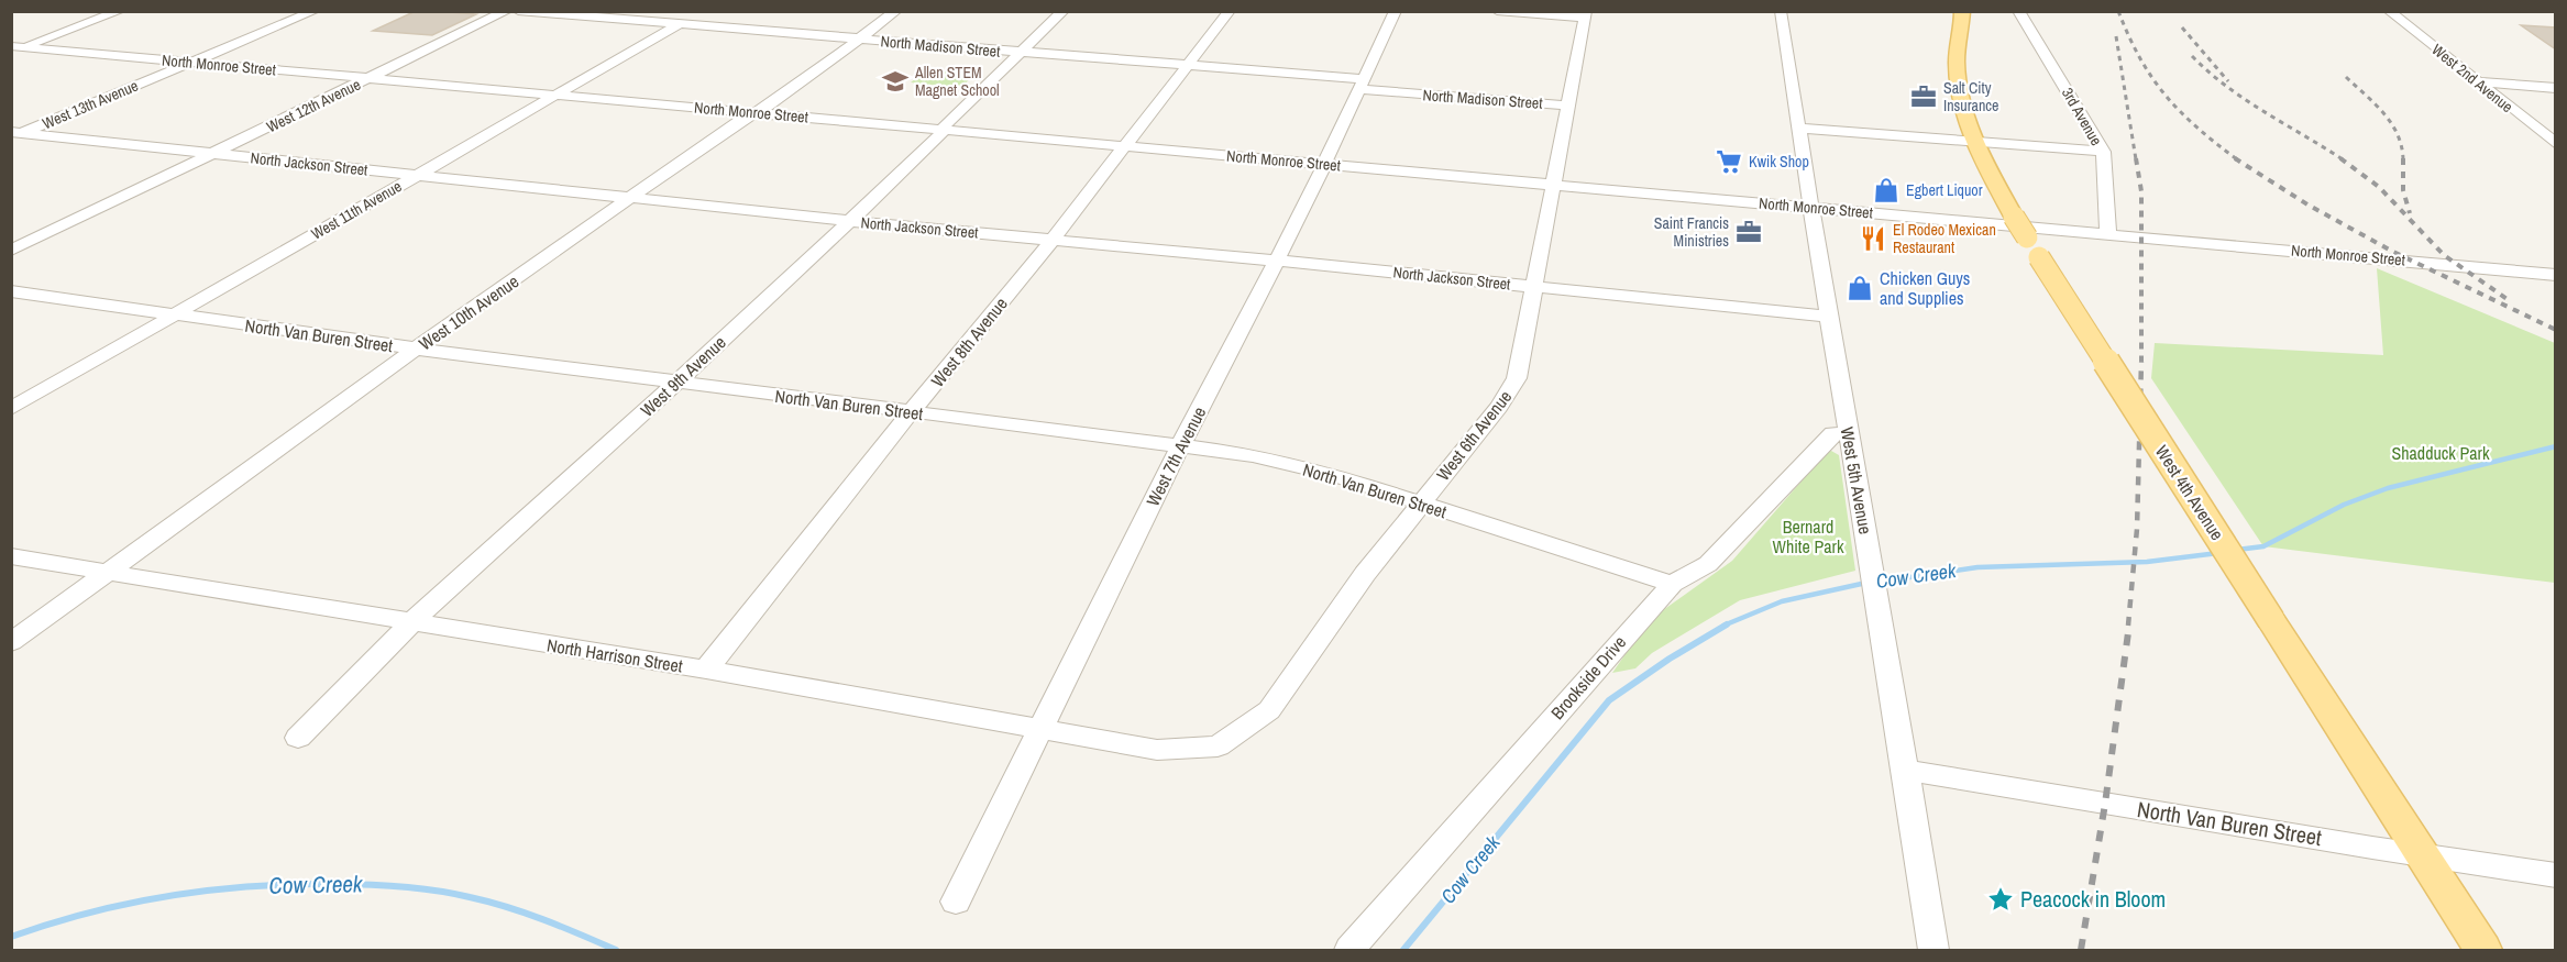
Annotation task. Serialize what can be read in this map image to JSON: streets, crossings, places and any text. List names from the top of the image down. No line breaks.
{"streets":{"main road":["West 4th Avenue"],"street":["North Madison Street","North Monroe Street","West 2nd Avenue","West 13th Avenue","West 12th Avenue","3rd Avenue","North Jackson Street","West 11th Avenue","West 10th Avenue","North Van Buren Street","West 8th Avenue","West 9th Avenue","West 6th Avenue","West 7th Avenue","West 5th Avenue","North Harrison Street","Brookside Drive"]},"crossings":[["North Madison Street","West 11th Avenue"],["North Madison Street","West 10th Avenue"],["North Madison Street","West 8th Avenue"],["North Madison Street","West 9th Avenue"],["North Madison Street","West 6th Avenue"],["North Madison Street","West 7th Avenue"],["North Monroe Street","West 13th Avenue"],["North Monroe Street","West 12th Avenue"],["North Monroe Street","3rd Avenue"],["North Monroe Street","West 11th Avenue"],["North Monroe Street","West 10th Avenue"],["North Monroe Street","West 8th Avenue"],["North Monroe Street","West 9th Avenue"],["North Monroe Street","West 6th Avenue"],["North Monroe Street","West 7th Avenue"],["North Monroe Street","West 5th Avenue"],["West 13th Avenue","North Jackson Street"],["West 12th Avenue","North Jackson Street"],["North Jackson Street","West 11th Avenue"],["North Jackson Street","West 10th Avenue"],["North Jackson Street","West 8th Avenue"],["North Jackson Street","West 9th Avenue"],["North Jackson Street","West 6th Avenue"],["North Jackson Street","West 7th Avenue"],["North Jackson Street","West 5th Avenue"],["West 11th Avenue","North Van Buren Street"],["West 10th Avenue","North Van Buren Street"],["West 10th Avenue","North Harrison Street"],["North Van Buren Street","West 8th Avenue"],["North Van Buren Street","West 9th Avenue"],["North Van Buren Street","West 6th Avenue"],["North Van Buren Street","West 7th Avenue"],["North Van Buren Street","West 5th Avenue"],["North Van Buren Street","West 4th Avenue"],["North Van Buren Street","Brookside Drive"],["West 8th Avenue","North Harrison Street"],["West 9th Avenue","North Harrison Street"],["West 6th Avenue","North Harrison Street"],["West 7th Avenue","North Harrison Street"],["West 5th Avenue","Brookside Drive"]],"water":["Cow Creek"],"parks":["Shadduck Park","Bernard White Park"],"places":{"school or university":["Allen STEM Magnet School"],"office":["Salt City Insurance","Saint Francis Ministries"],"supermarket":["Kwik Shop"],"shop":["Egbert Liquor","Chicken Guys and Supplies"],"restaurant":["El Rodeo Mexican Restaurant"],"place":["Peacock in Bloom"]}}
